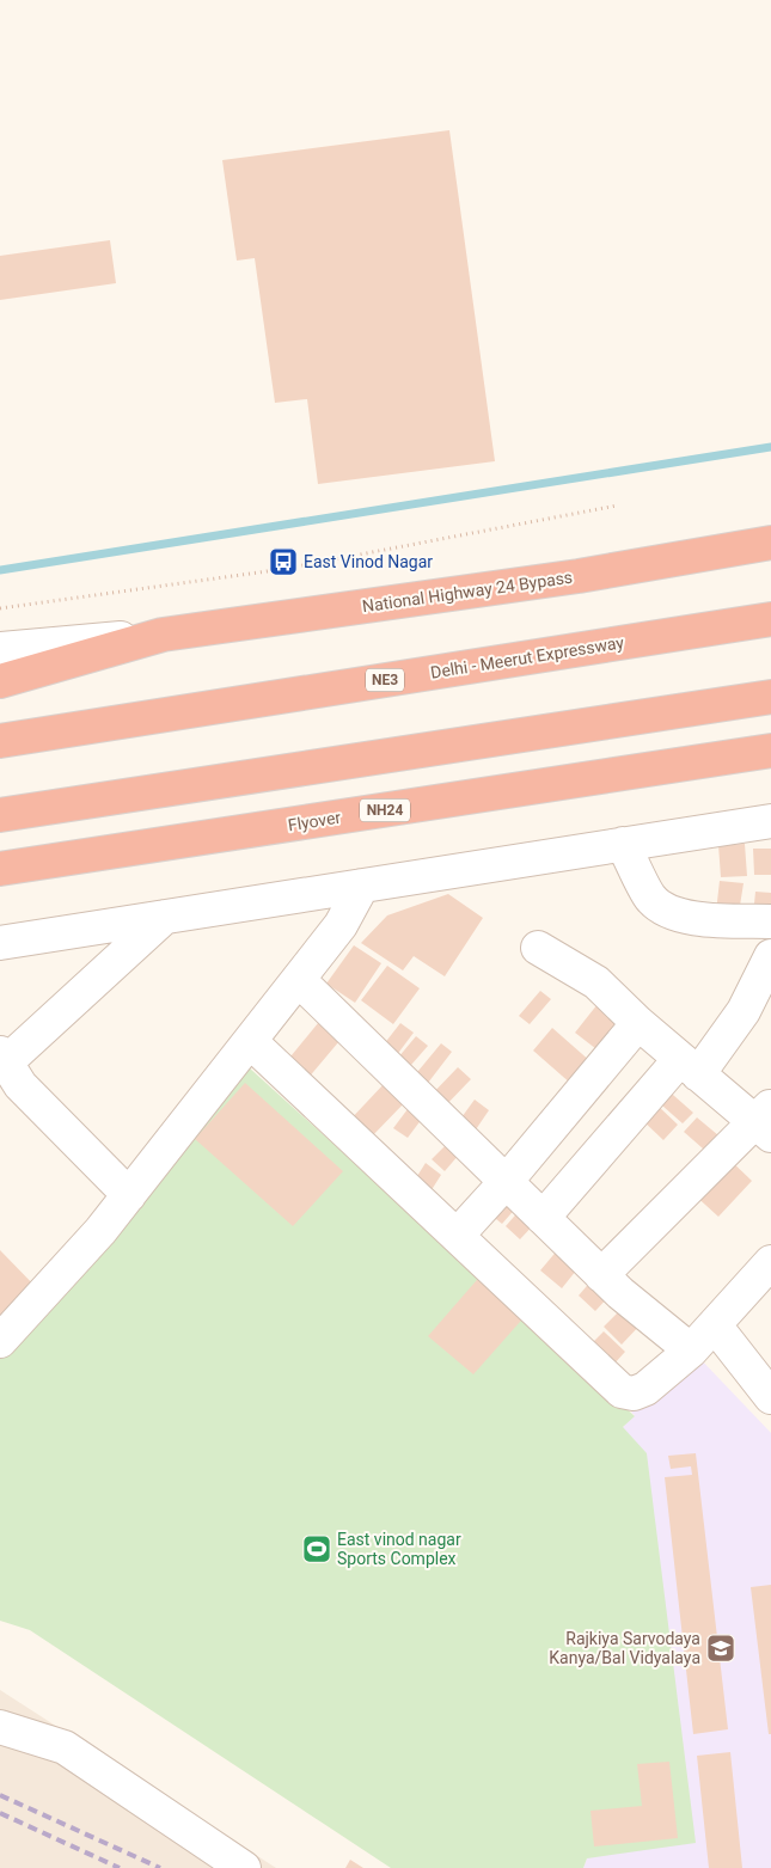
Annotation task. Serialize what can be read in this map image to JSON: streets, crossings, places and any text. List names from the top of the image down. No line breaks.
{"streets":{"highway":["National Highway 24 Bypass","Delhi - Meerut Expressway","NE3","NH24","Flyover"]},"places":{"bus stop":["East Vinod Nagar"],"sports":["East vinod nagar Sports Complex"],"school or university":["Rajkiya Sarvodaya Kanya/Bal Vidyalaya"]}}
